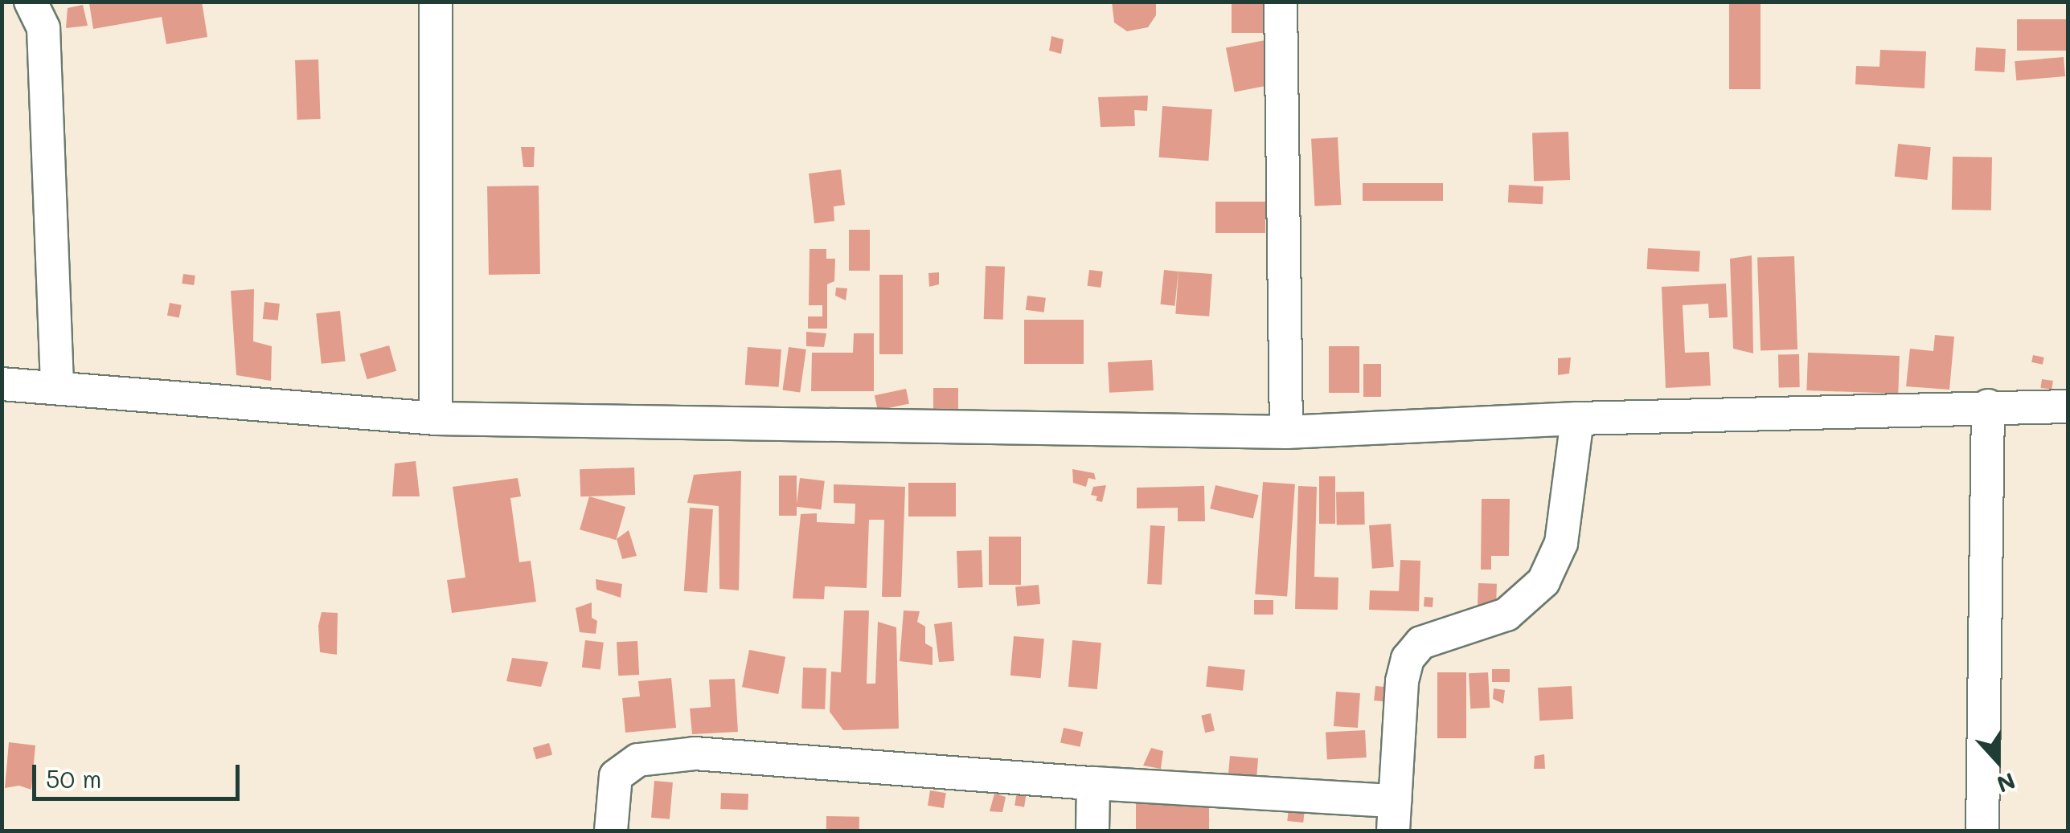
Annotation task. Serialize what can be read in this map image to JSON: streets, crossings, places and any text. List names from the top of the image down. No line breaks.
{"scale_bar":"50 m","north":"bottom"}
